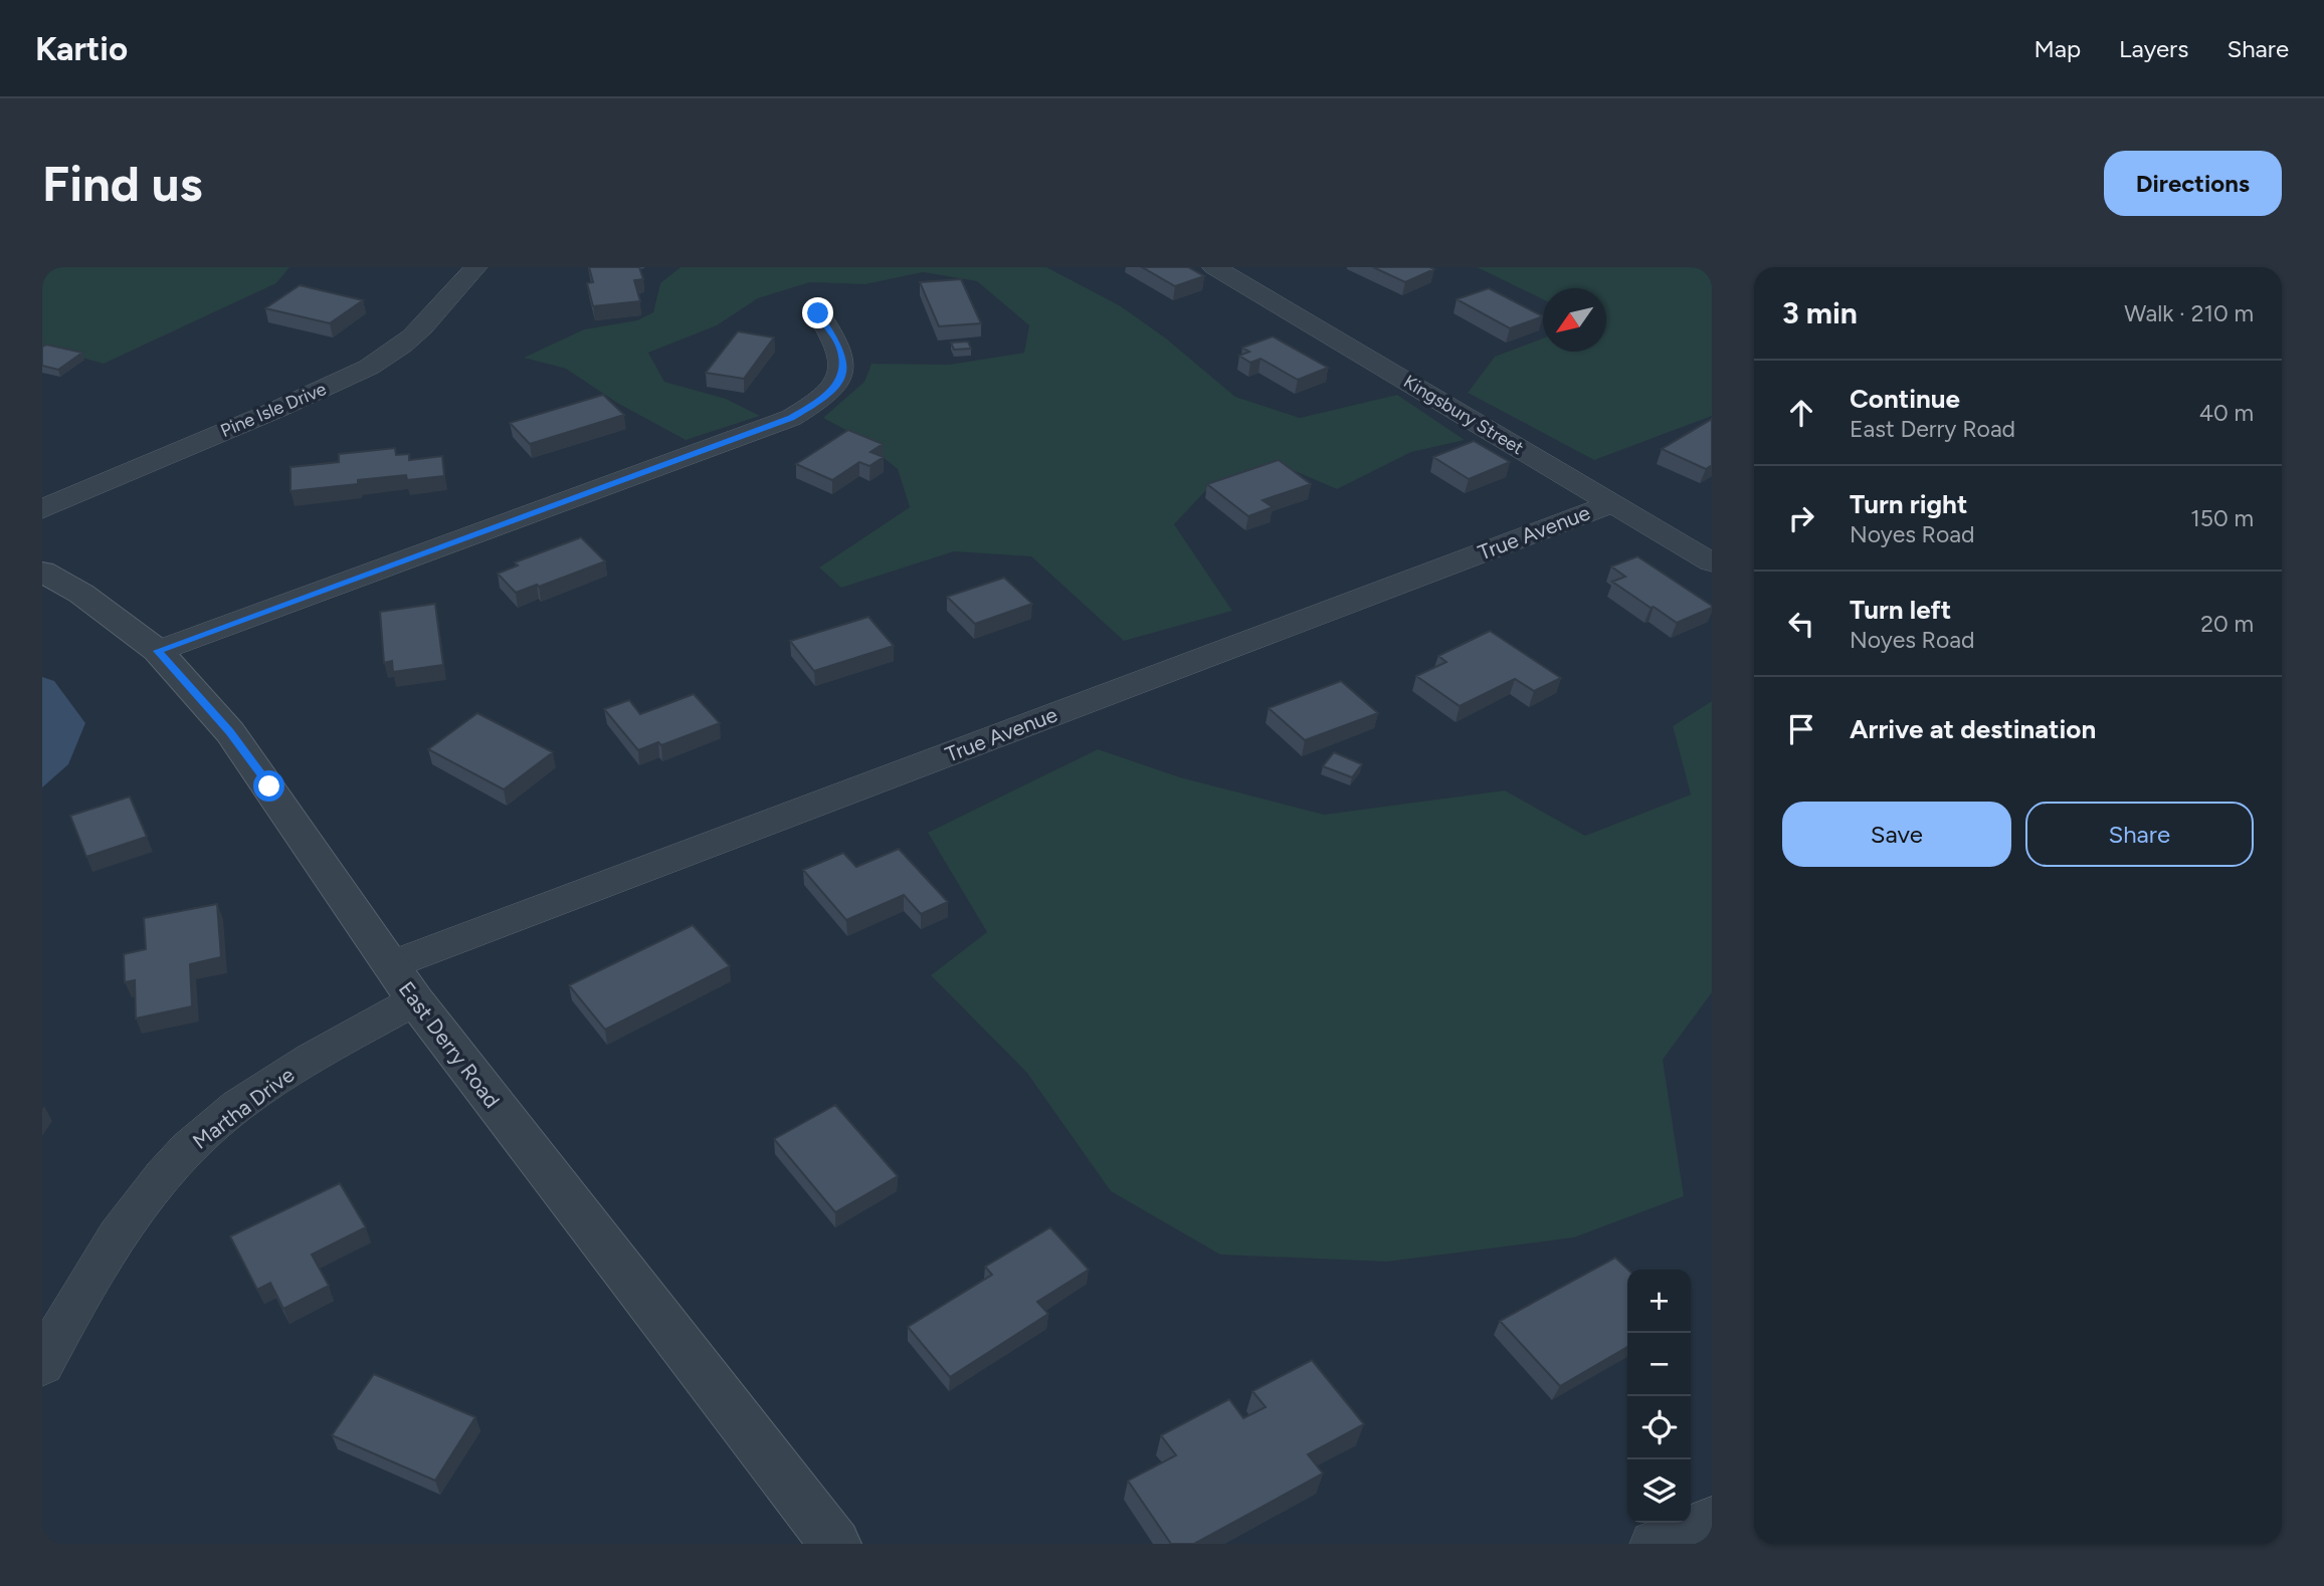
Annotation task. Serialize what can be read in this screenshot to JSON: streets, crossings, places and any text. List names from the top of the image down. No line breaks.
{"streets":{"street":["Pine Isle Drive","Kingsbury Street","True Avenue","East Derry Road","Martha Drive"]},"crossings":[["Kingsbury Street","True Avenue"],["True Avenue","East Derry Road"],["East Derry Road","Martha Drive"]],"north":"bottom left","page":{"header":"Kartio","nav":["Map","Layers","Share"],"buttons":["Directions",["Save","Share"]],"title":"Find us","heading":["3 min","Walk · 210 m"],"list":[["Continue","East Derry Road","40 m"],["Turn right","Noyes Road","150 m"],["Turn left","Noyes Road","20 m"],"Arrive at destination"],"map_buttons":["+","−"]}}
